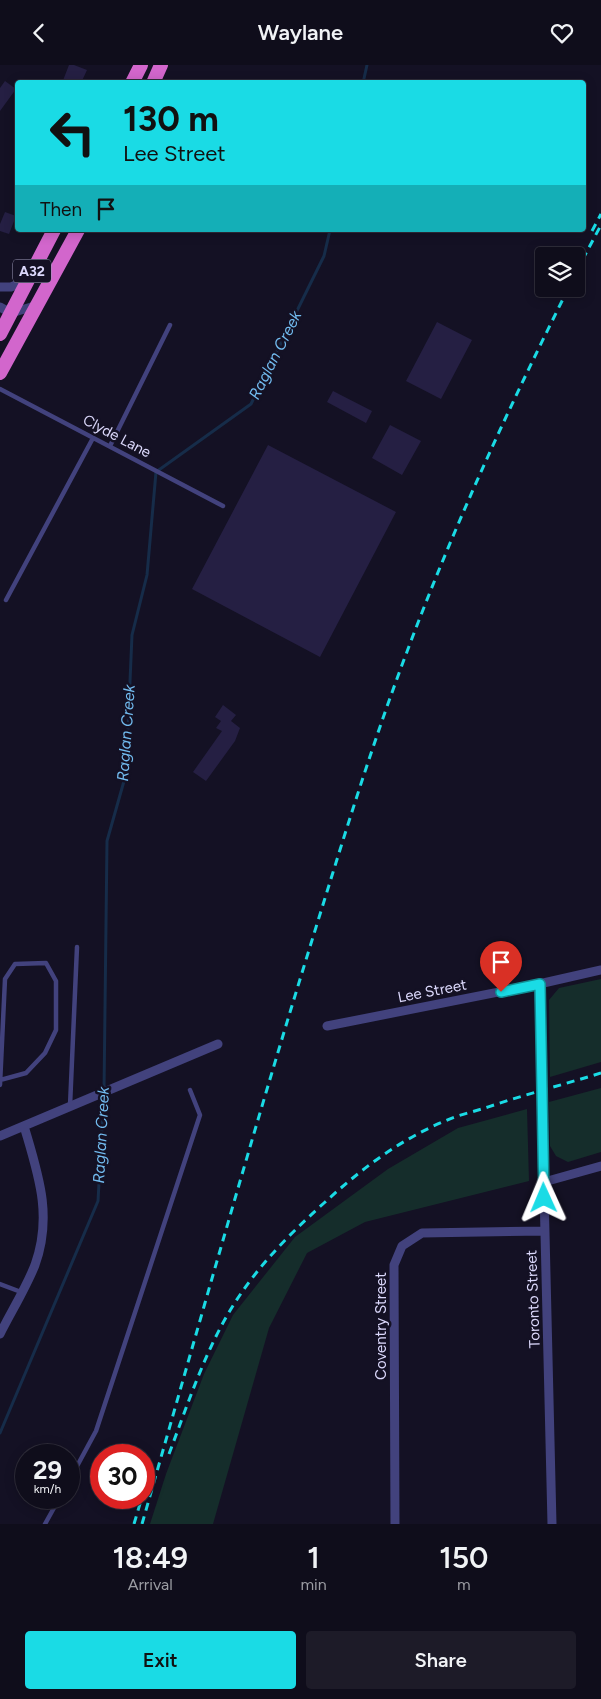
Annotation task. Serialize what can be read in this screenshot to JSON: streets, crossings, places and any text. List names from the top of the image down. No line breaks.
{"streets":{"highway":["A32"],"street":["Lee Street","Toronto Street","Coventry Street"],"lane":["Clyde Lane"]},"crossings":[["Lee Street","Toronto Street"],["Toronto Street","Coventry Street"]],"water":["Raglan Creek"],"page":{"header":"Waylane","turn":["130 m","Lee Street"],"then":"Then","speed":"29 km/h","limit":"30","eta":["18:49","Arrival","1","min","150","m"],"buttons":["Exit","Share"]}}
